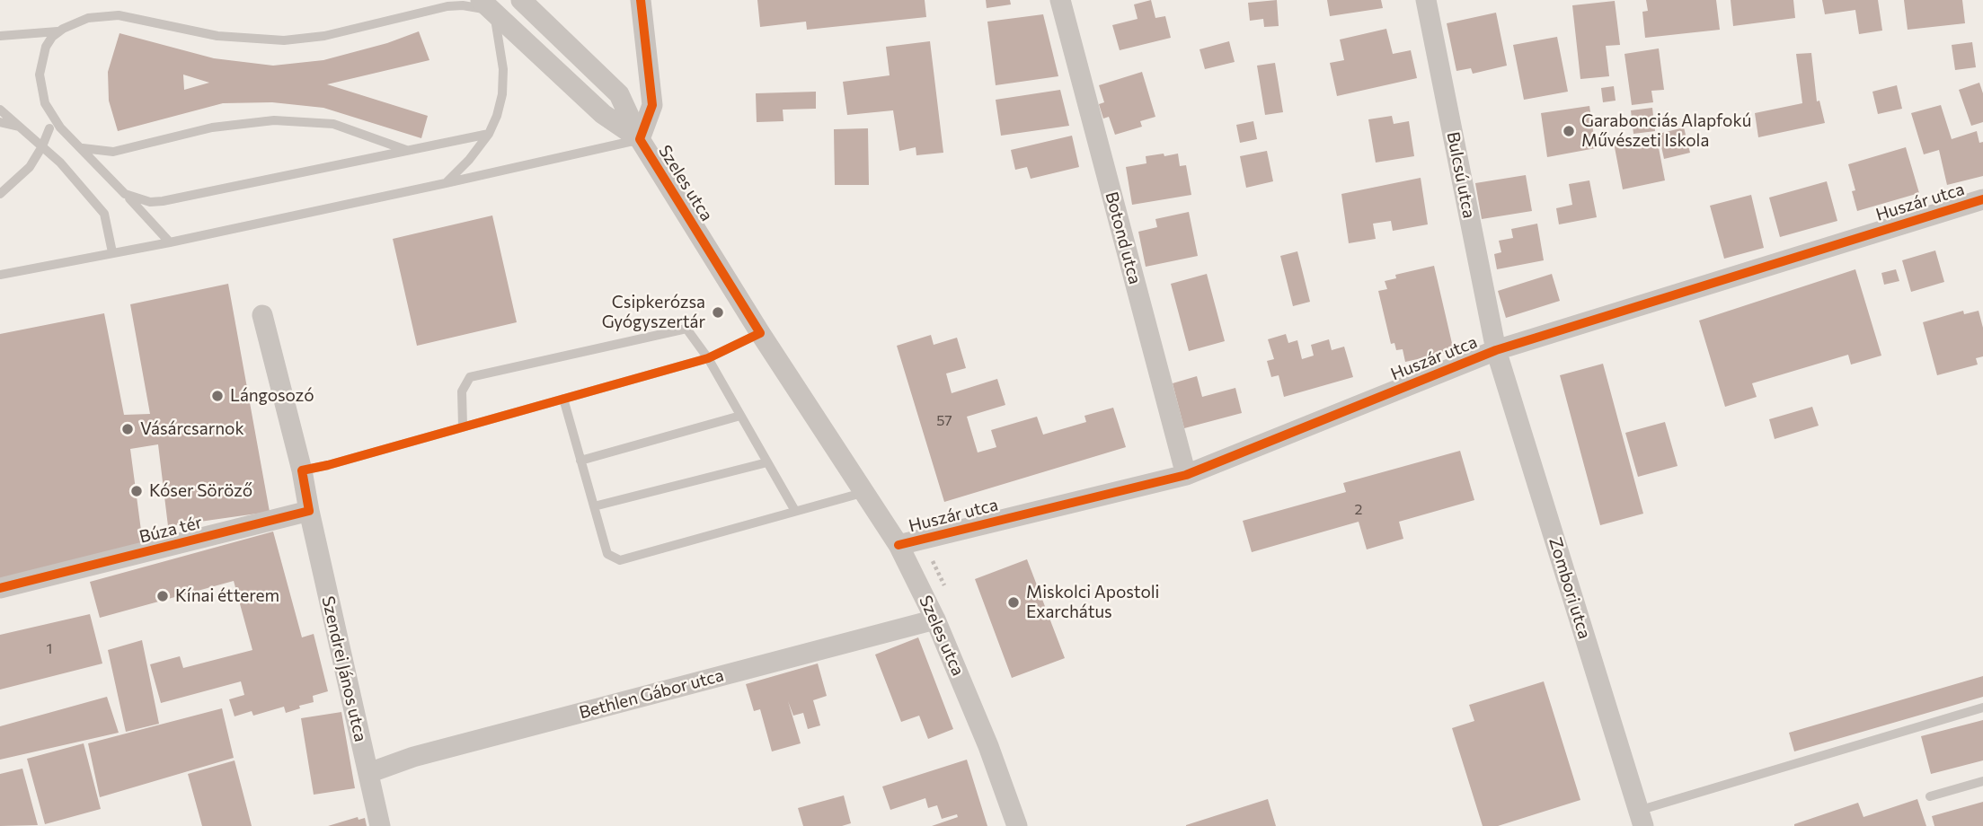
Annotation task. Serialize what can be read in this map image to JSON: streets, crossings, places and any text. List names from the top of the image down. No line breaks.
{"streets":{"street":["Bulcsú utca","Szeles utca","Huszár utca","Botond utca","Búza tér","Zombori utca","Szendrei János utca","Bethlen Gábor utca"]},"crossings":[["Bulcsú utca","Huszár utca"],["Bulcsú utca","Zombori utca"],["Szeles utca","Huszár utca"],["Szeles utca","Bethlen Gábor utca"],["Huszár utca","Botond utca"],["Huszár utca","Zombori utca"],["Búza tér","Szendrei János utca"],["Szendrei János utca","Bethlen Gábor utca"]],"places":["Garabonciás Alapfokú Művészeti Iskola","Csipkerózsa Gyógyszertár","Lángosozó","Vásárcsarnok","Kóser Söröző","Kínai étterem","Miskolci Apostoli Exarchátus"],"house_numbers":["57","2","1"]}
